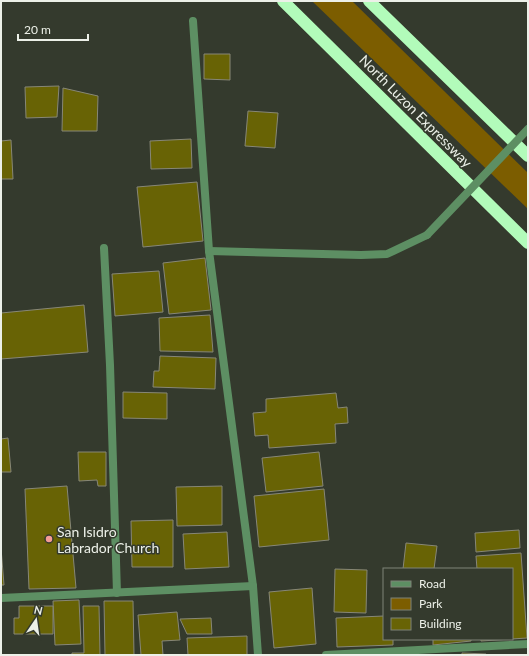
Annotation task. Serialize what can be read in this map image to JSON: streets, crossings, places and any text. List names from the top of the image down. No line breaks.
{"streets":{"highway":["North Luzon Expressway"]},"places":["San Isidro Labrador Church"],"legend":["Road","Park","Building"],"scale_bar":"20 m","north":"top"}
